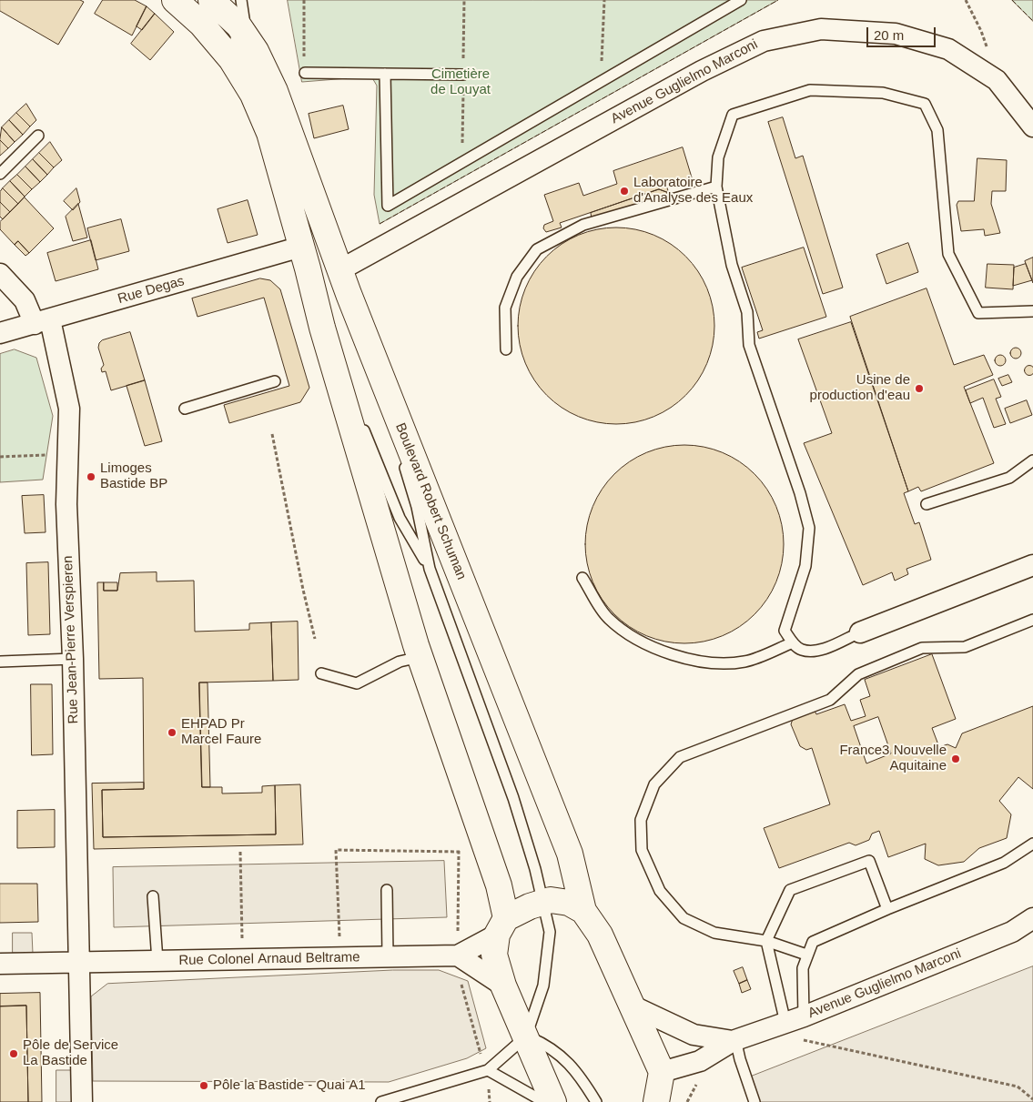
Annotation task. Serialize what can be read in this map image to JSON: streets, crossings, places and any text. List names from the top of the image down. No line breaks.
{"streets":{"main road":["Boulevard Robert Schuman"],"street":["Avenue Guglielmo Marconi","Rue Degas","Rue Jean-Pierre Verspieren","Rue Colonel Arnaud Beltrame"]},"crossings":[["Avenue Guglielmo Marconi","Boulevard Robert Schuman"],["Rue Degas","Rue Jean-Pierre Verspieren"],["Rue Jean-Pierre Verspieren","Rue Colonel Arnaud Beltrame"]],"parks":["Cimetière de Louyat"],"places":["Laboratoire d'Analyse des Eaux","Usine de production d'eau","Limoges Bastide BP","EHPAD Pr Marcel Faure","France3 Nouvelle Aquitaine","Pôle de Service La Bastide","Pôle la Bastide - Quai A1"],"scale_bar":"20 m"}
